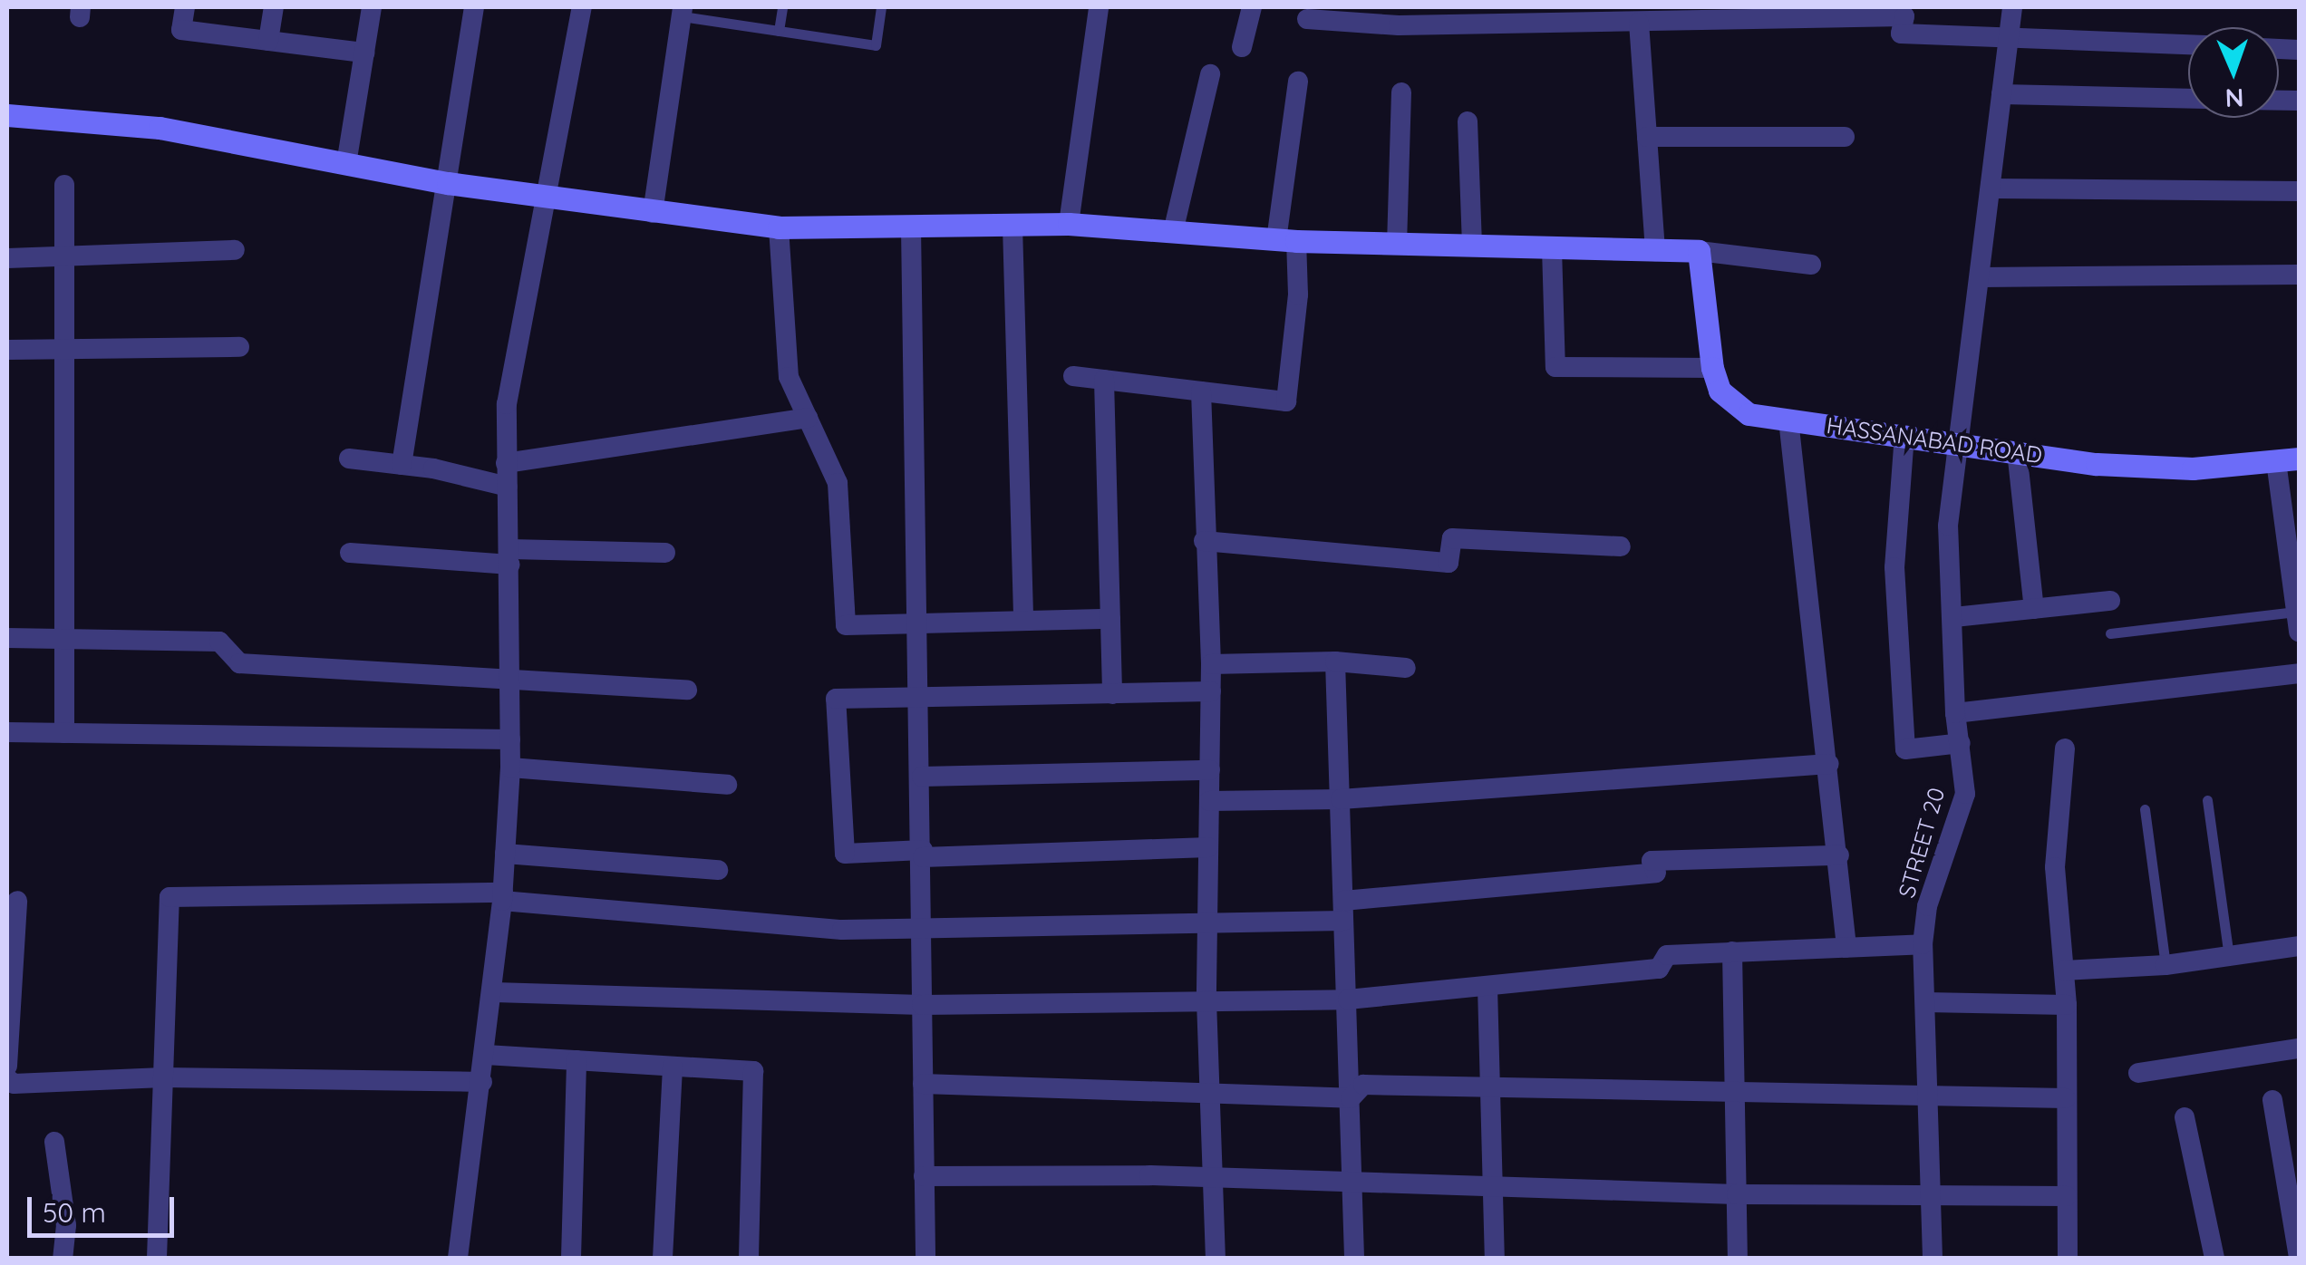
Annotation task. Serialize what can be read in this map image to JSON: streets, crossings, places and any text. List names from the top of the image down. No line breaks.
{"streets":{"street":["HASSANABAD ROAD","STREET 20"]},"crossings":[["HASSANABAD ROAD","STREET 20"]],"scale_bar":"50 m","north":"bottom"}
